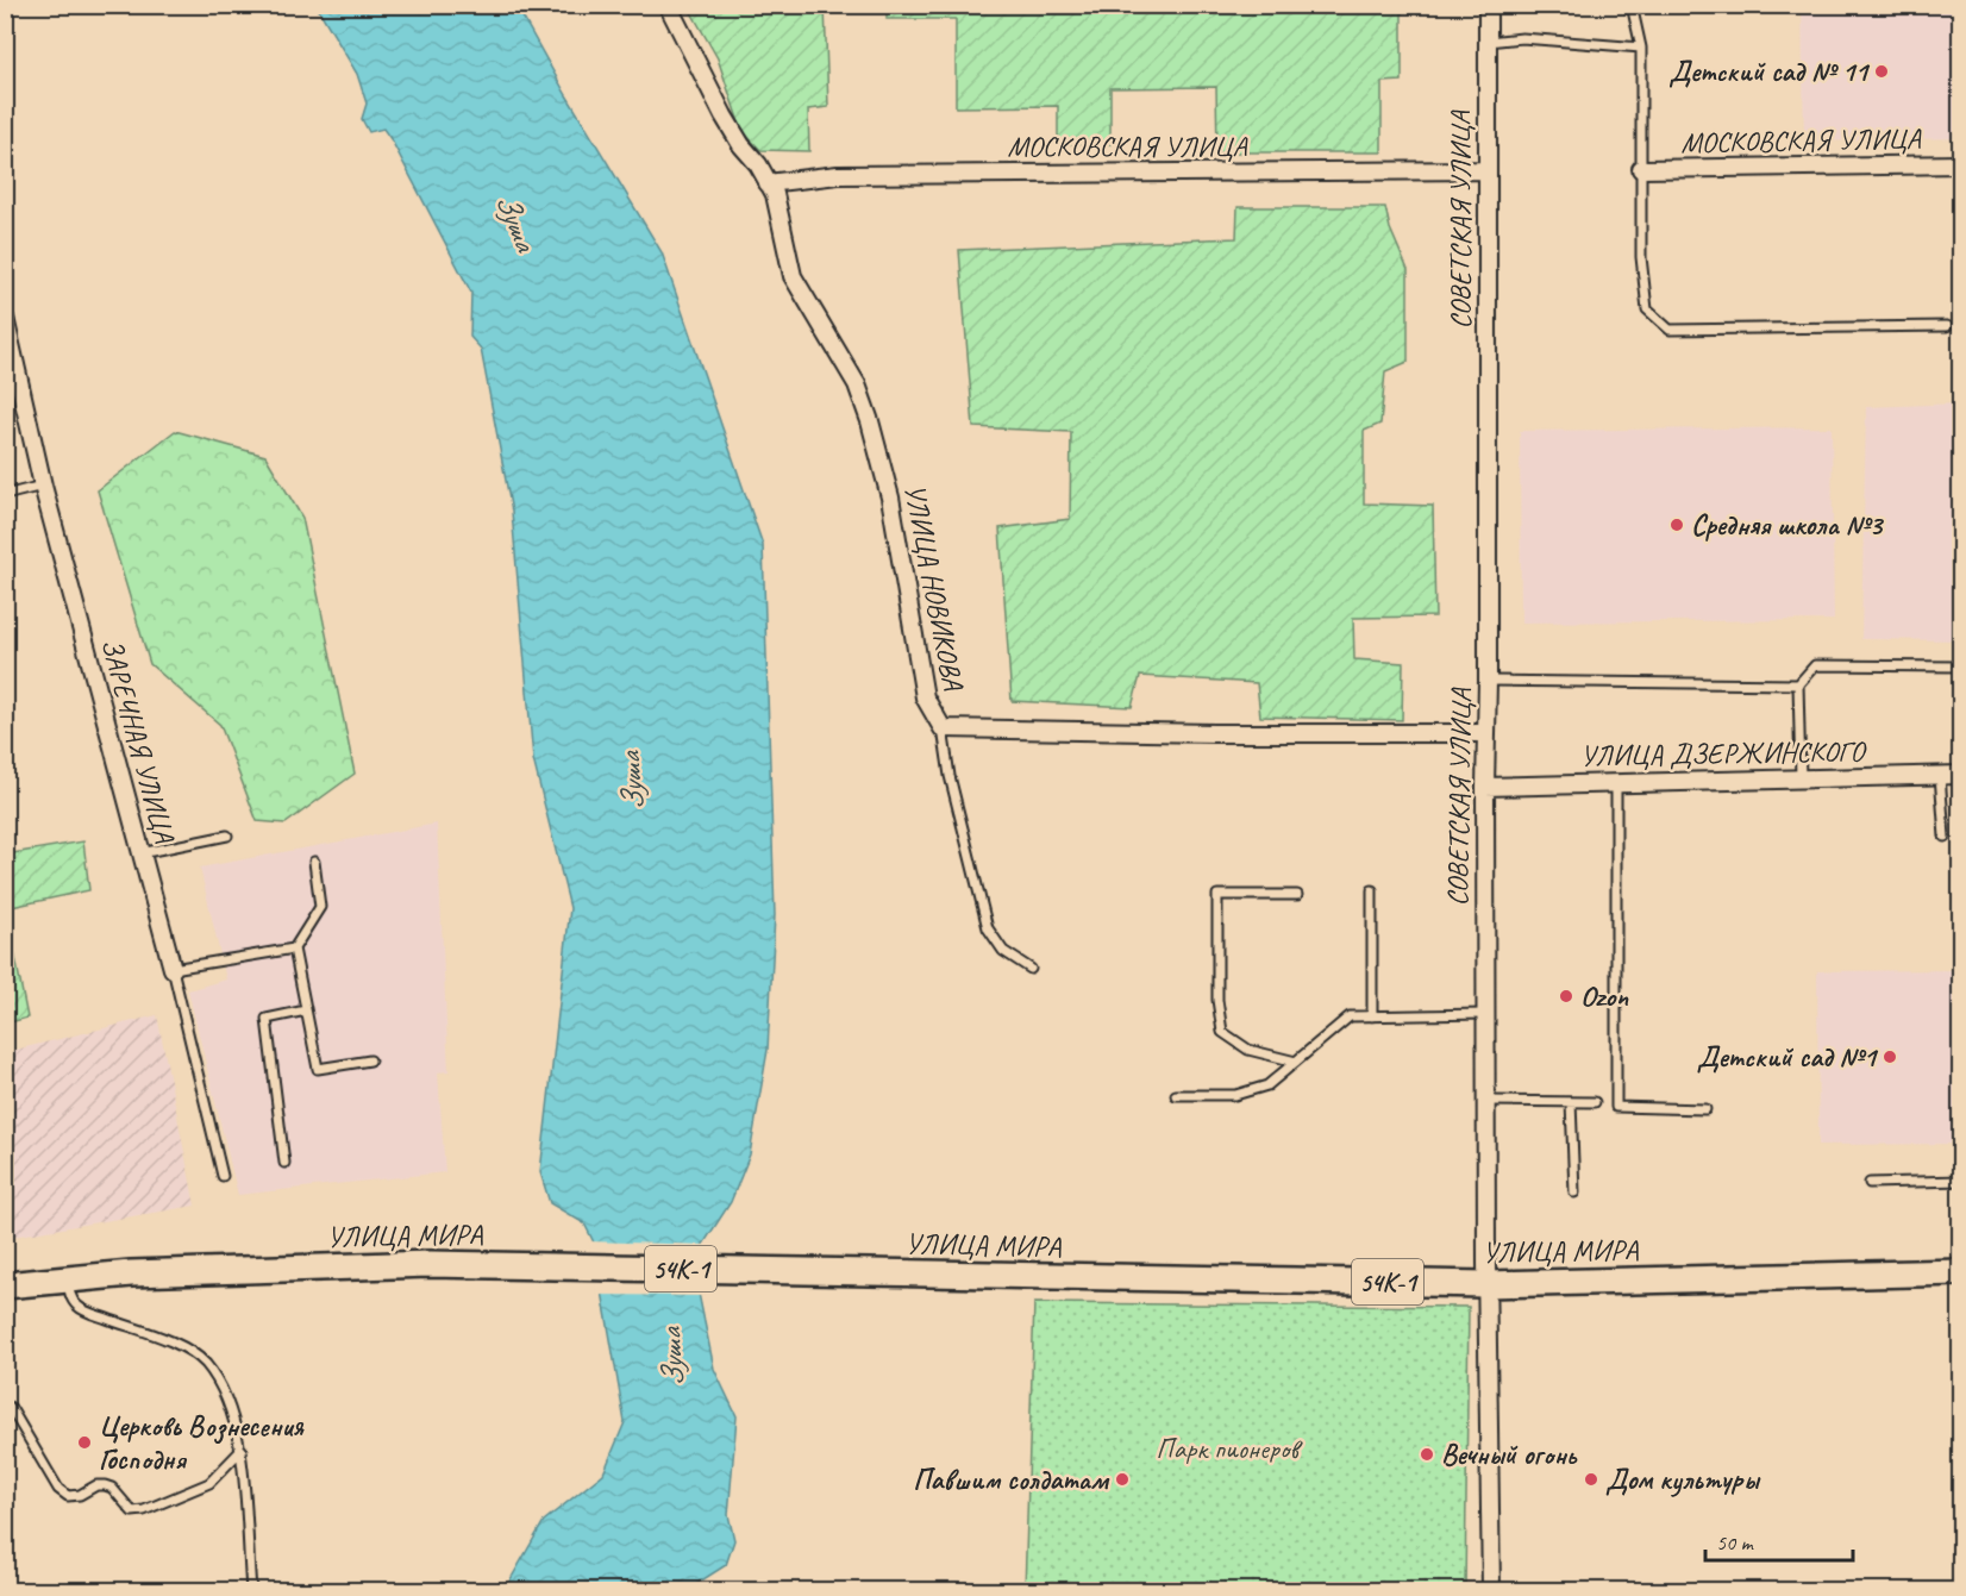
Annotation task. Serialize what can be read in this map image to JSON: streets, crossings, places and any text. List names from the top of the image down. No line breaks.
{"streets":{"main road":["УЛИЦА МИРА","54К-1"],"street":["МОСКОВСКАЯ УЛИЦА","СОВЕТСКАЯ УЛИЦА","УЛИЦА НОВИКОВА","ЗАРЕЧНАЯ УЛИЦА","УЛИЦА ДЗЕРЖИНСКОГО"]},"crossings":[["МОСКОВСКАЯ УЛИЦА","СОВЕТСКАЯ УЛИЦА"],["МОСКОВСКАЯ УЛИЦА","УЛИЦА НОВИКОВА"],["СОВЕТСКАЯ УЛИЦА","УЛИЦА НОВИКОВА"],["СОВЕТСКАЯ УЛИЦА","УЛИЦА ДЗЕРЖИНСКОГО"],["СОВЕТСКАЯ УЛИЦА","УЛИЦА МИРА"]],"water":["Зуша"],"parks":["Парк пионеров"],"places":["Детский сад № 11","Средняя школа №3","Ozon","Детский сад №1","Церковь Вознесения Господня","Вечный огонь","Павшим солдатам","Дом культуры"],"scale_bar":"50 m"}
